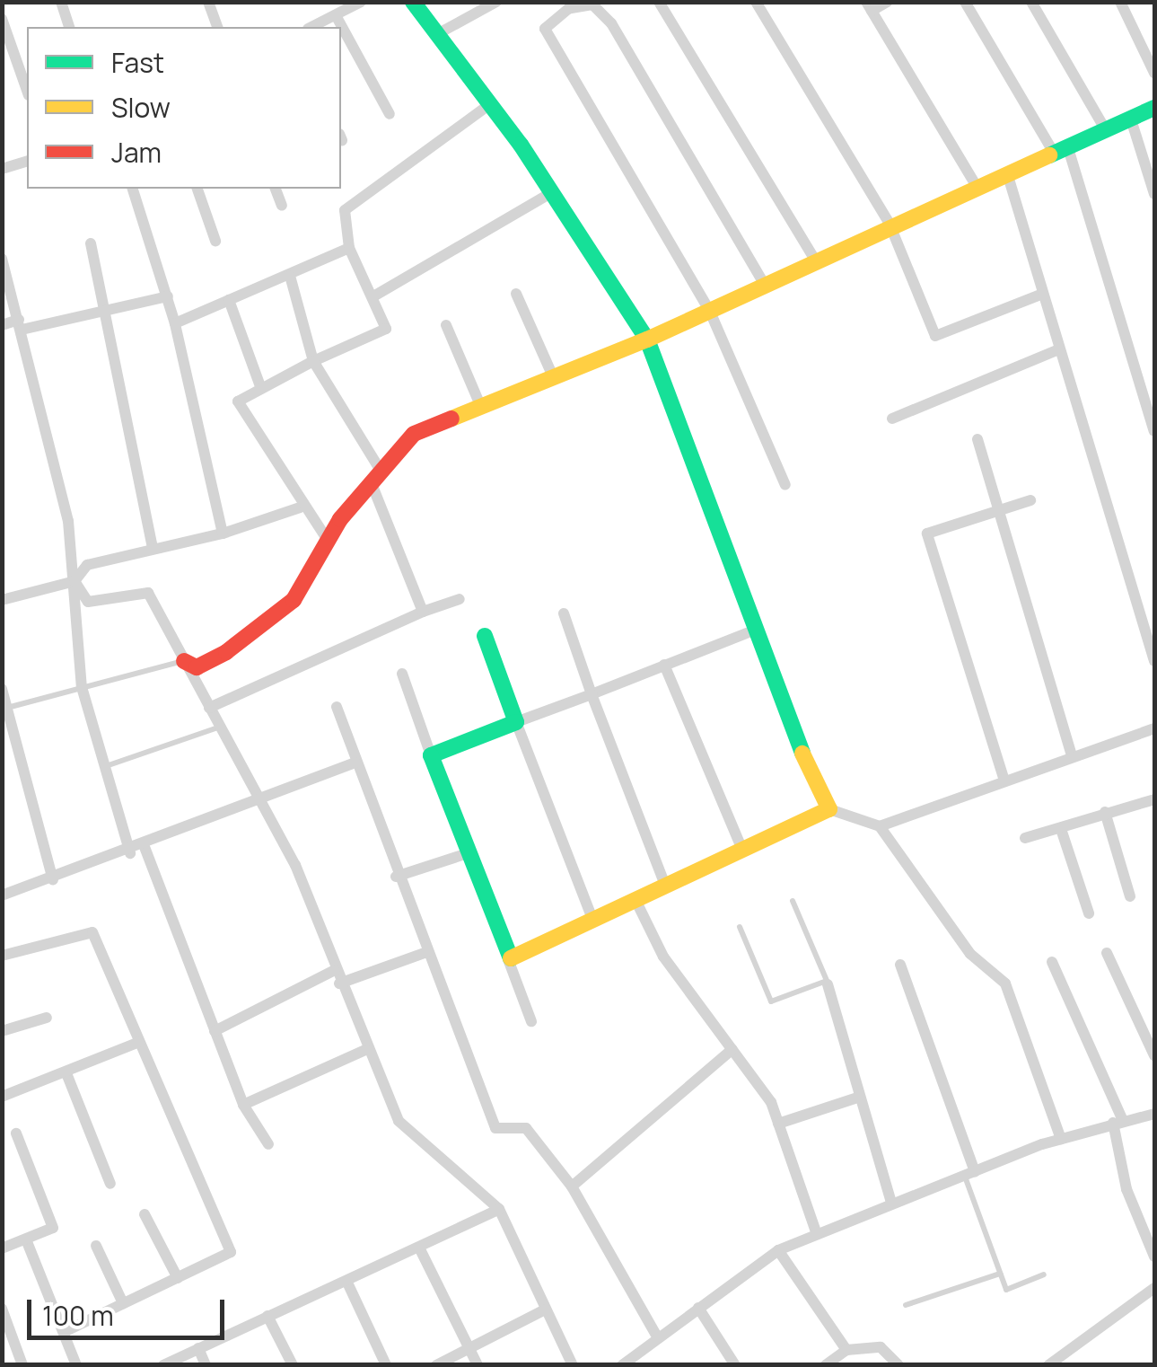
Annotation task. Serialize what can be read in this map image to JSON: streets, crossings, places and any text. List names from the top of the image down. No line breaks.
{"legend":["Fast","Slow","Jam"],"scale_bar":"100 m"}
